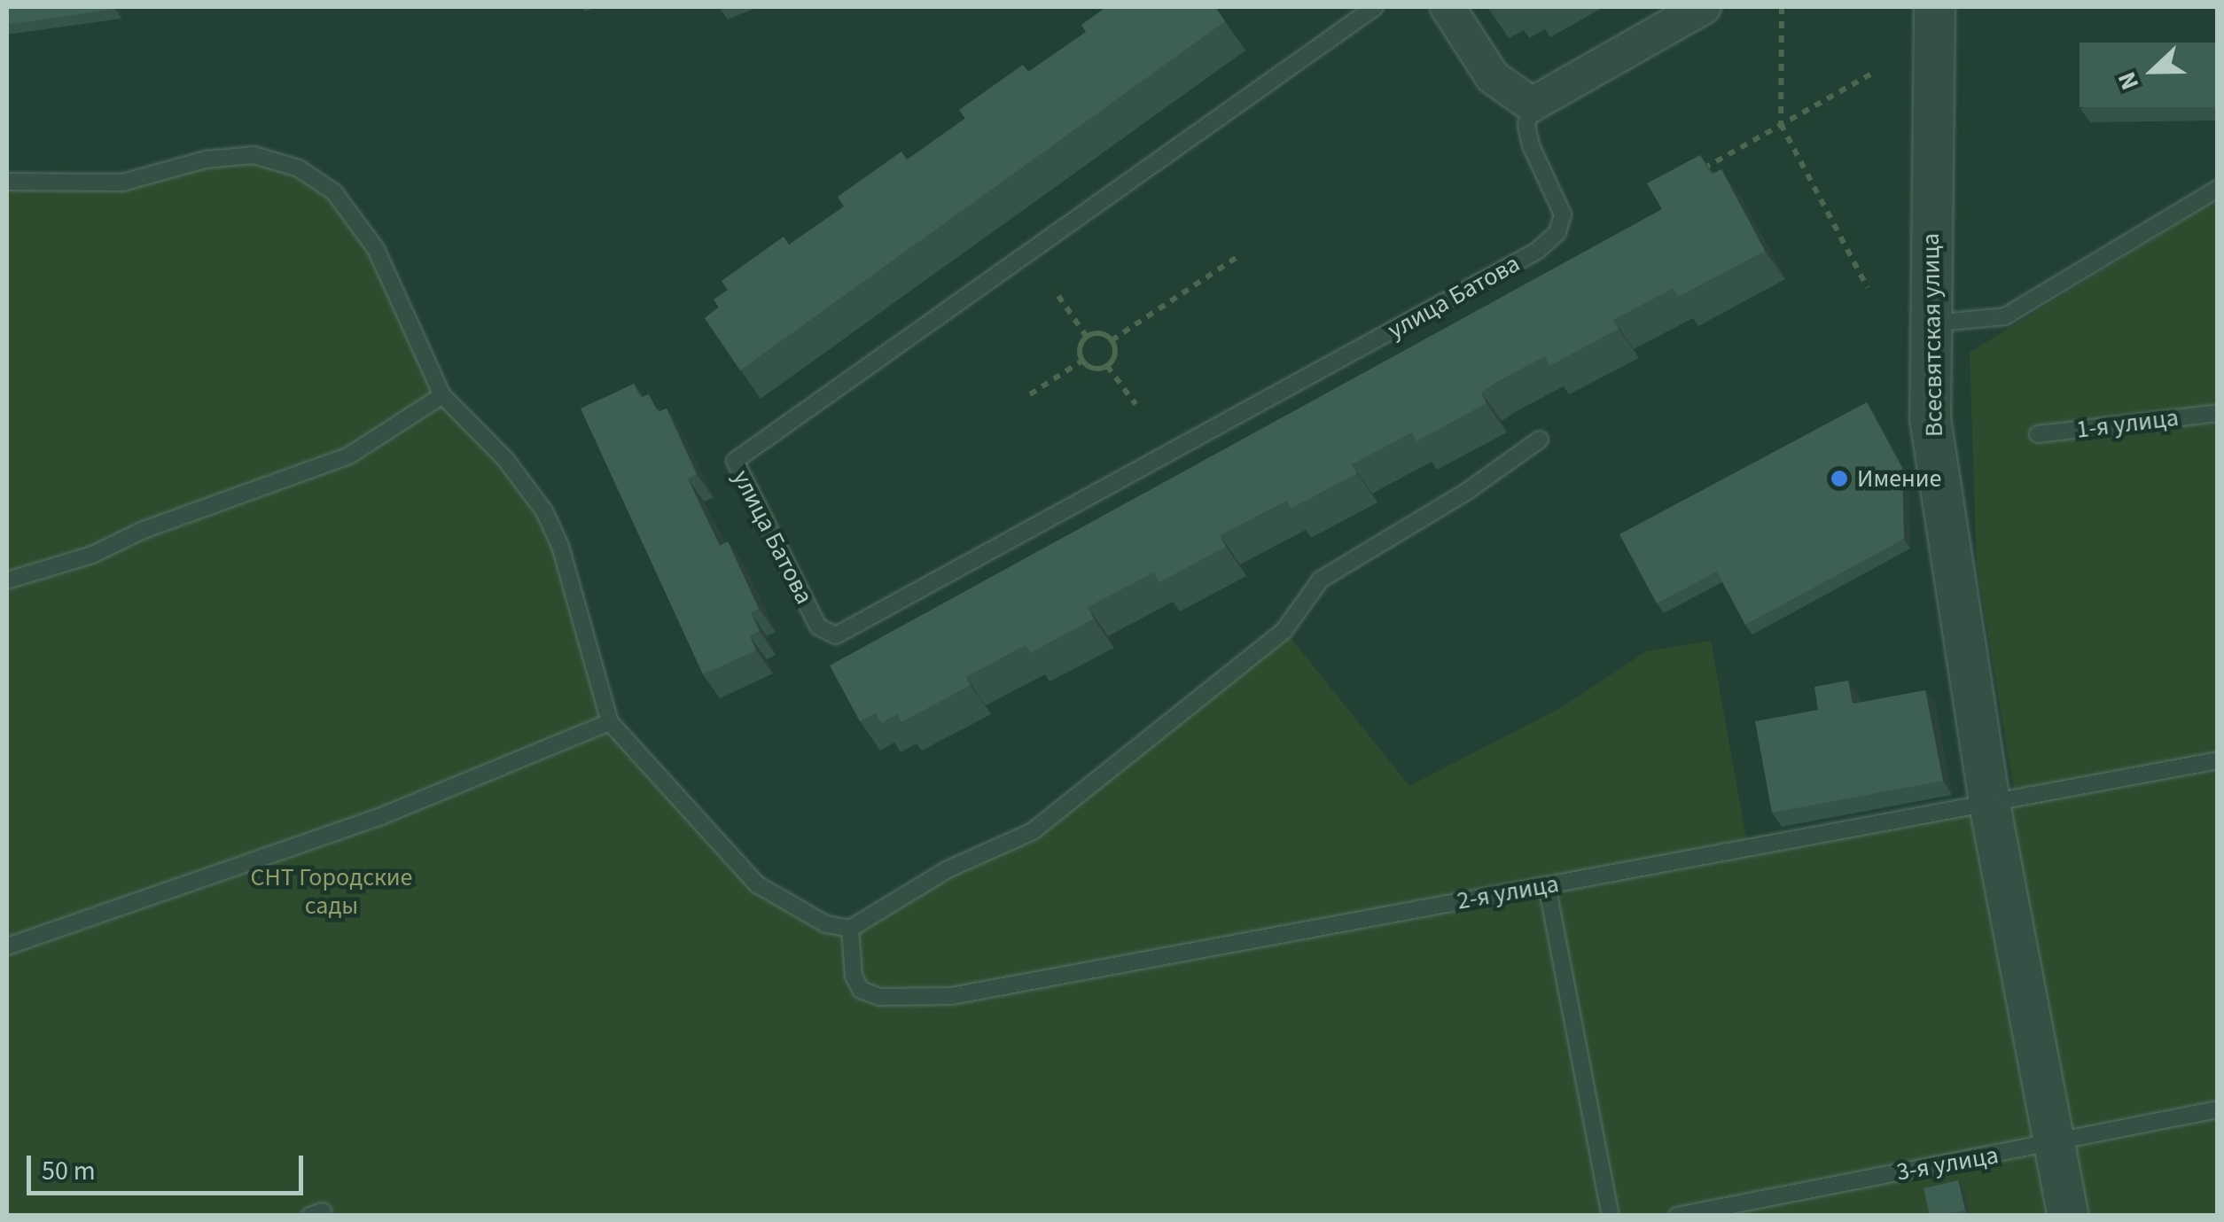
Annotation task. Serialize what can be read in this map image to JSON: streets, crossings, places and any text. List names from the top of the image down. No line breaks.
{"streets":{"street":["Всесвятская улица"],"lane":["улица Батова","1-я улица","2-я улица","3-я улица"]},"crossings":[["Всесвятская улица","2-я улица"],["Всесвятская улица","3-я улица"]],"parks":["СНТ Городские сады"],"places":["Имение"],"scale_bar":"50 m","north":"left"}
